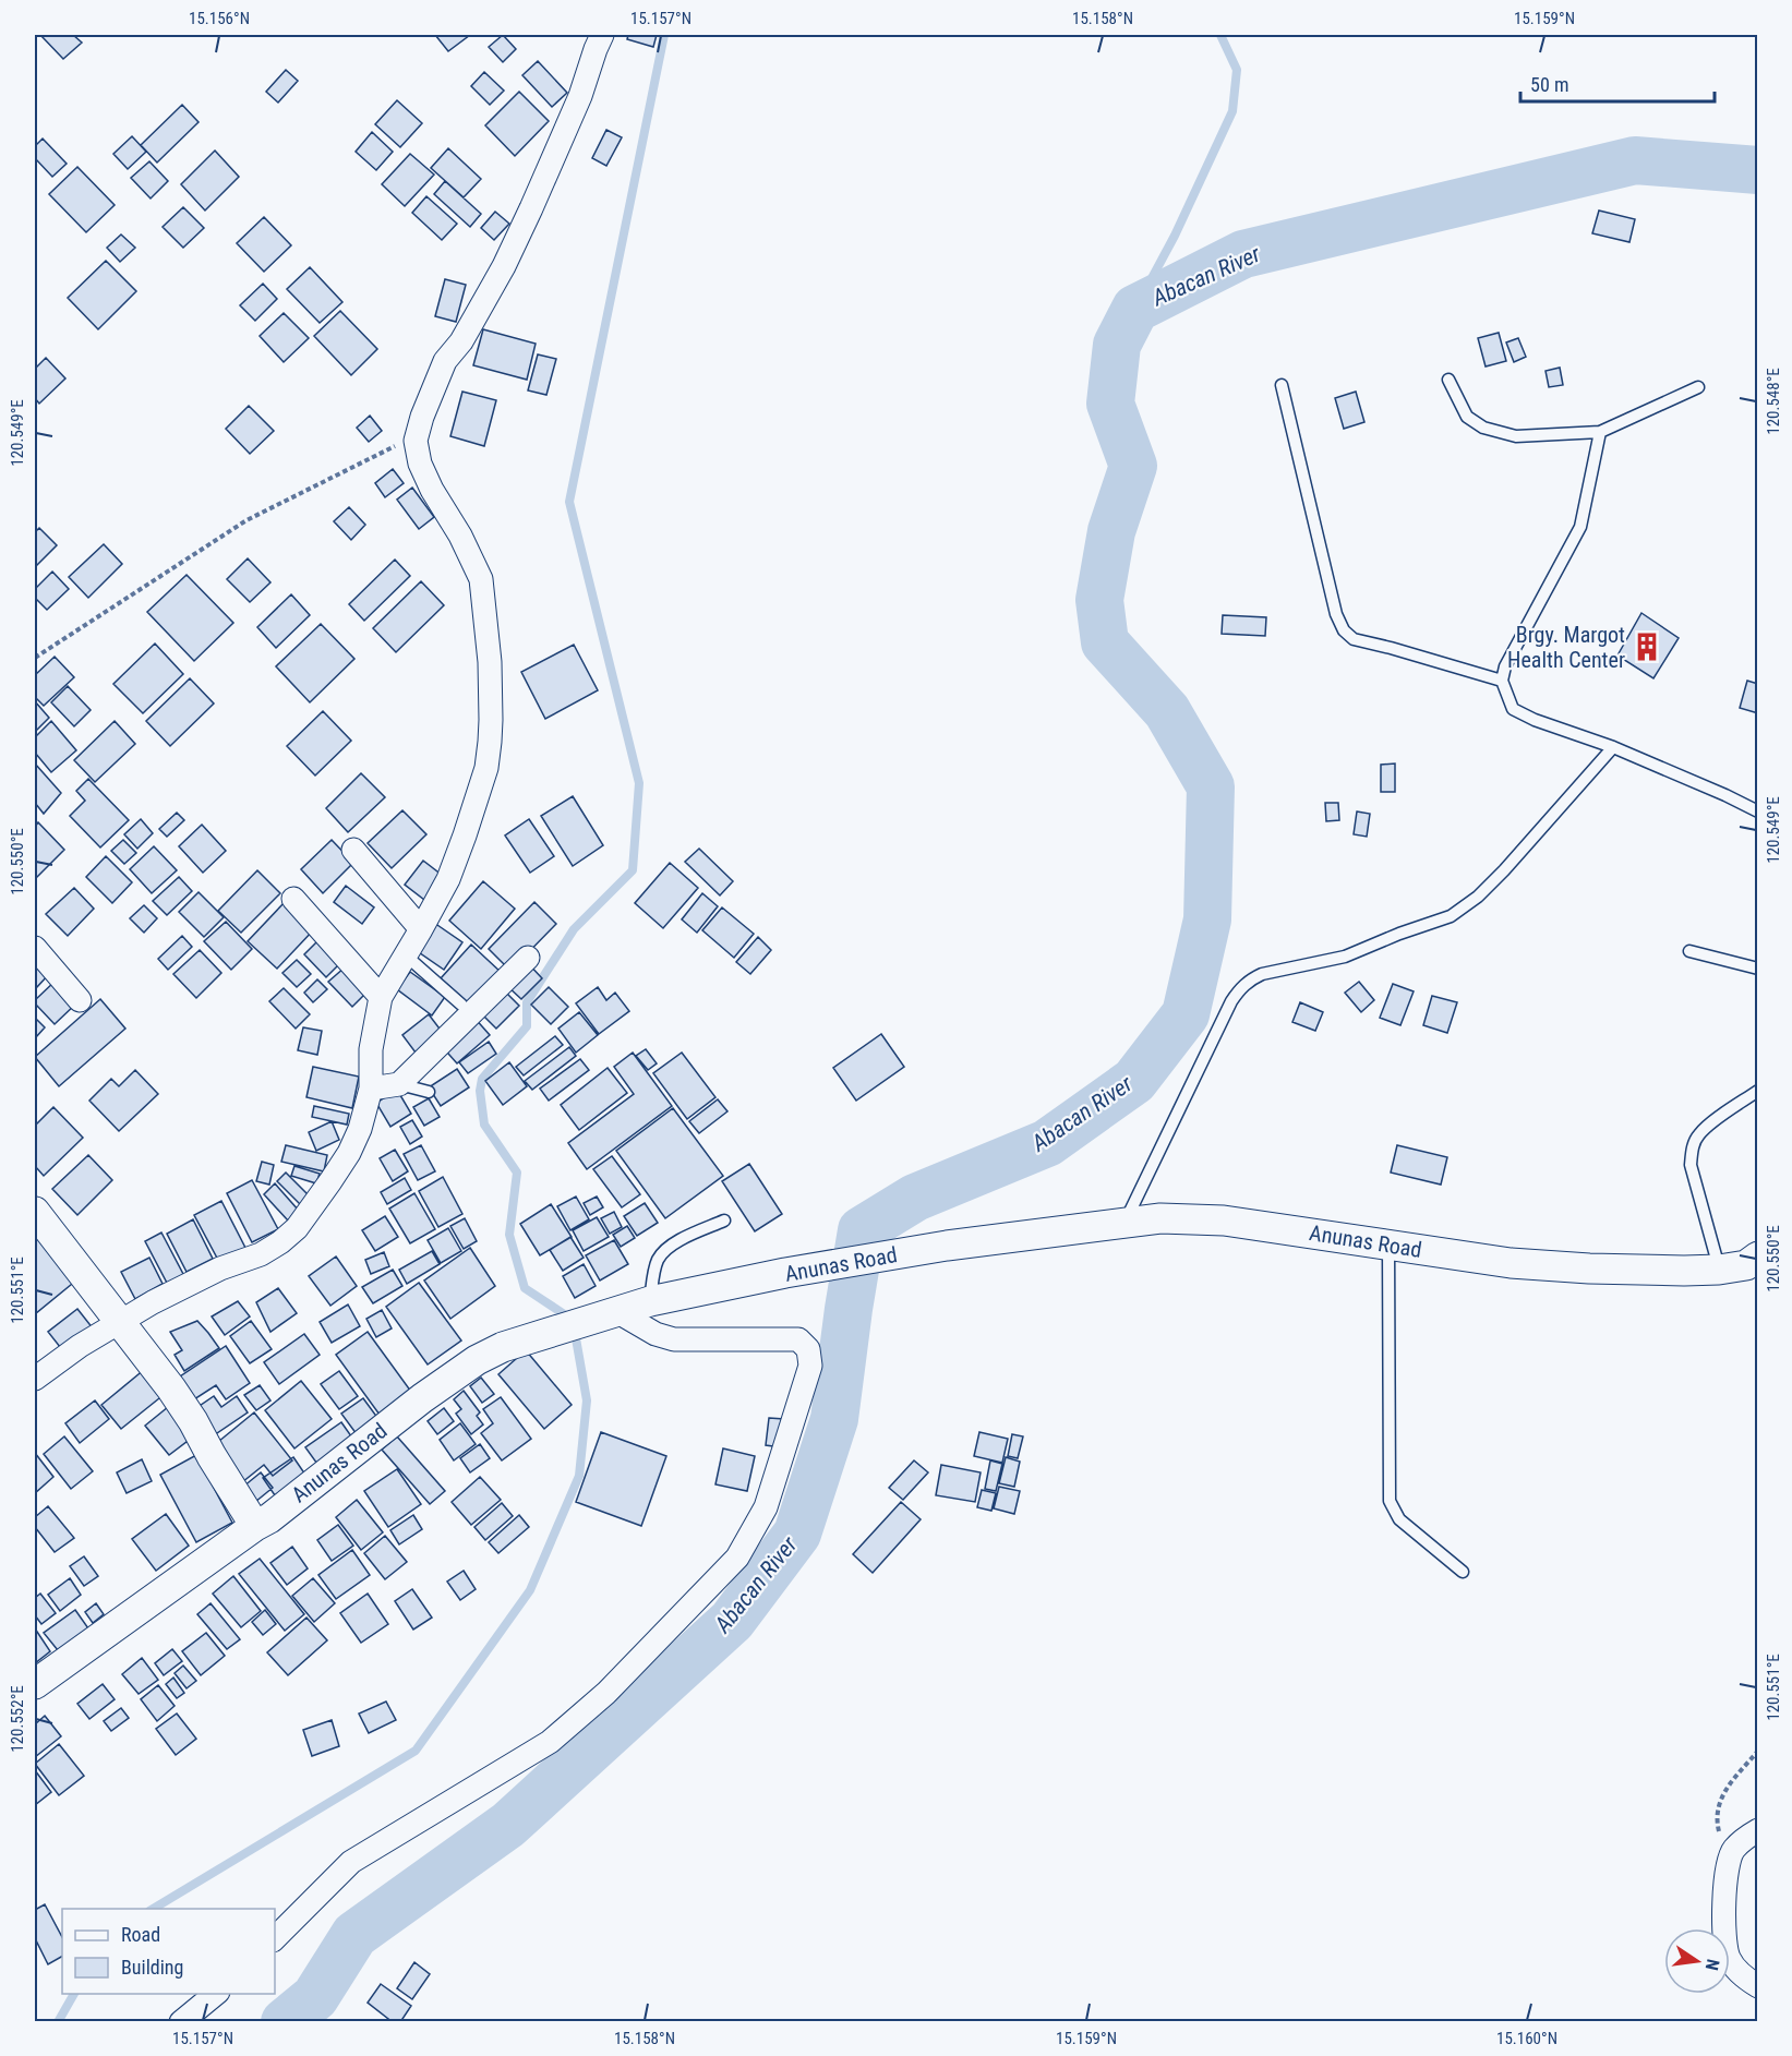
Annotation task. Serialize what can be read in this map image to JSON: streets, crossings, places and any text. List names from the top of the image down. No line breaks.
{"streets":{"street":["Anunas Road"]},"water":["Abacan River"],"places":{"building":["Brgy. Margot Health Center"]},"legend":["Road","Building"],"scale_bar":"50 m","north":"right","coordinates":["15.156°N","15.157°N","15.158°N","15.159°N","120.548°E","120.549°E","120.550°E","120.551°E","120.552°E","15.160°N"]}
